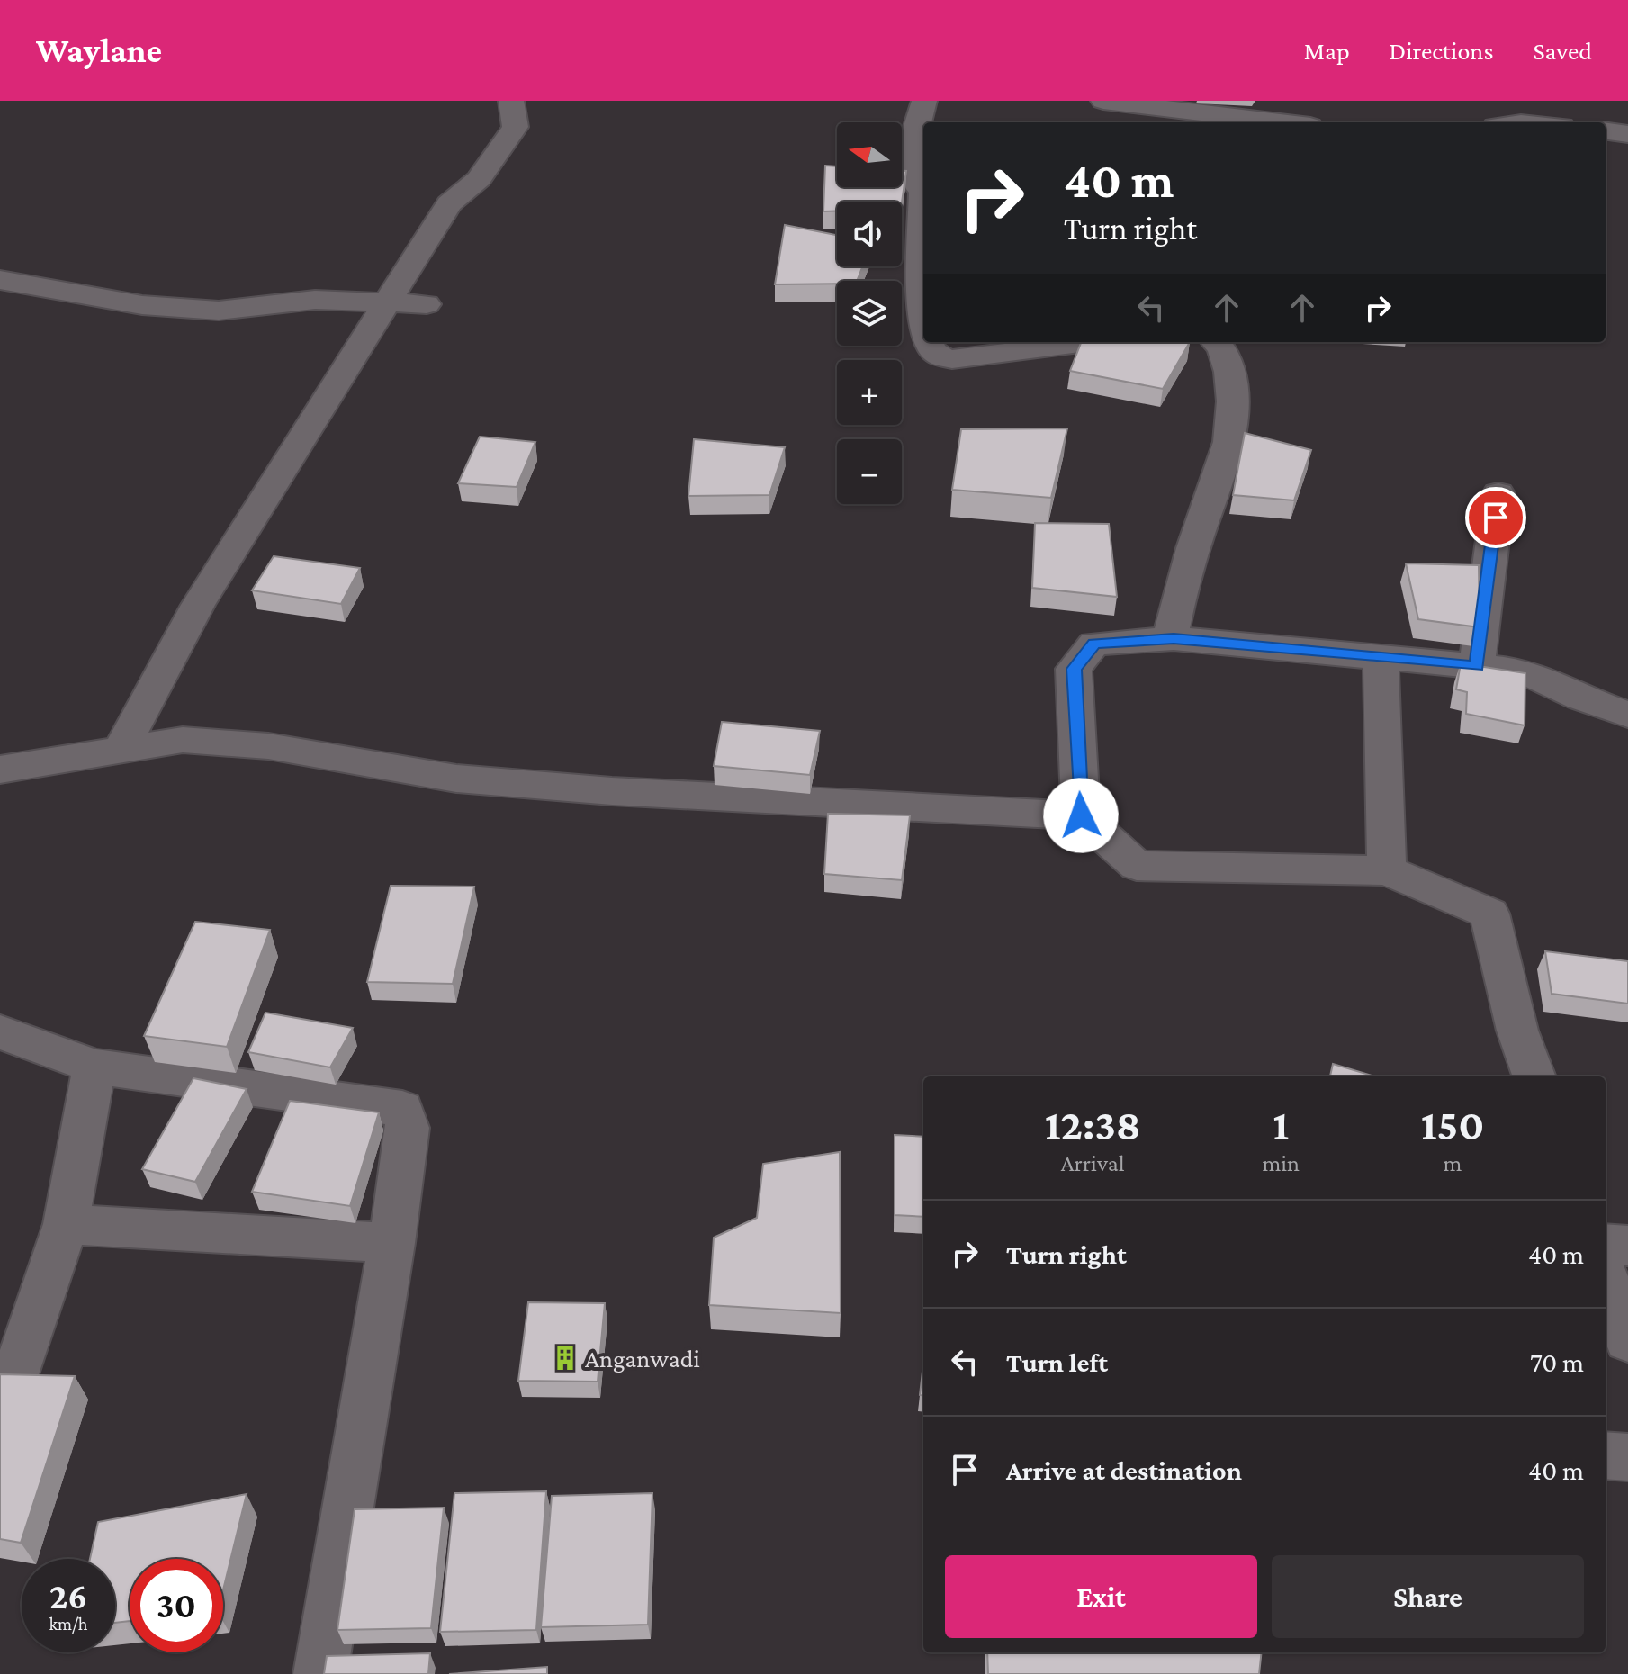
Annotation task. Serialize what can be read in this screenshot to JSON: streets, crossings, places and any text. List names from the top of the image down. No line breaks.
{"places":{"building":["Anganwadi"]},"north":"left","page":{"header":"Waylane","nav":["Map","Directions","Saved"],"map_buttons":["+","−"],"turn":["40 m","Turn right"],"eta":["12:38","Arrival","1","min","150","m"],"list":[{"name":"Turn right","value":"40 m"},{"name":"Turn left","value":"70 m"},{"name":"Arrive at destination","value":"40 m"}],"buttons":["Exit","Share"],"speed":"26 km/h","limit":"30"}}
